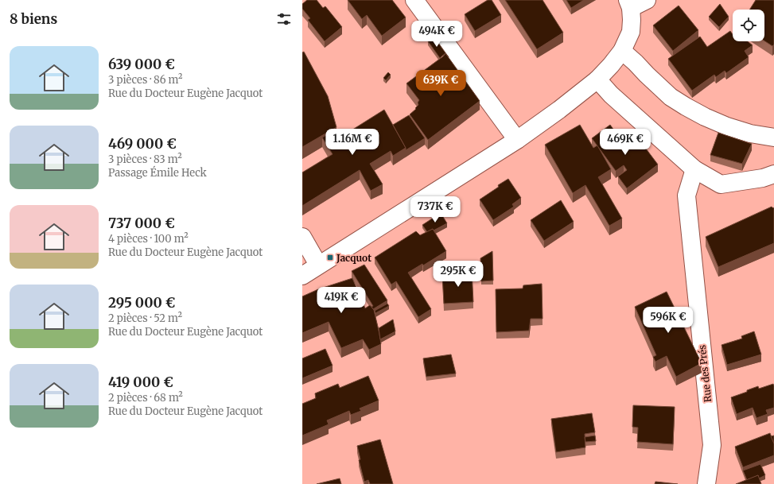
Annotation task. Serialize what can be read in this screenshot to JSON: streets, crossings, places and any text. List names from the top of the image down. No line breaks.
{"streets":{"street":["Rue des Prés"]},"places":{"transit":["Jacquot"]},"page":{"heading":"8 biens","price":["494K €","639K €","1.16M €","469K €","737K €","295K €","419K €","596K €"],"list":[{"name":"639 000 €","note":"3 pièces · 86 m² · Rue du Docteur Eugène Jacquot"},{"name":"469 000 €","note":"3 pièces · 83 m² · Passage Émile Heck"},{"name":"737 000 €","note":"4 pièces · 100 m² · Rue du Docteur Eugène Jacquot"},{"name":"295 000 €","note":"2 pièces · 52 m² · Rue du Docteur Eugène Jacquot"},{"name":"419 000 €","note":"2 pièces · 68 m² · Rue du Docteur Eugène Jacquot"}]}}
